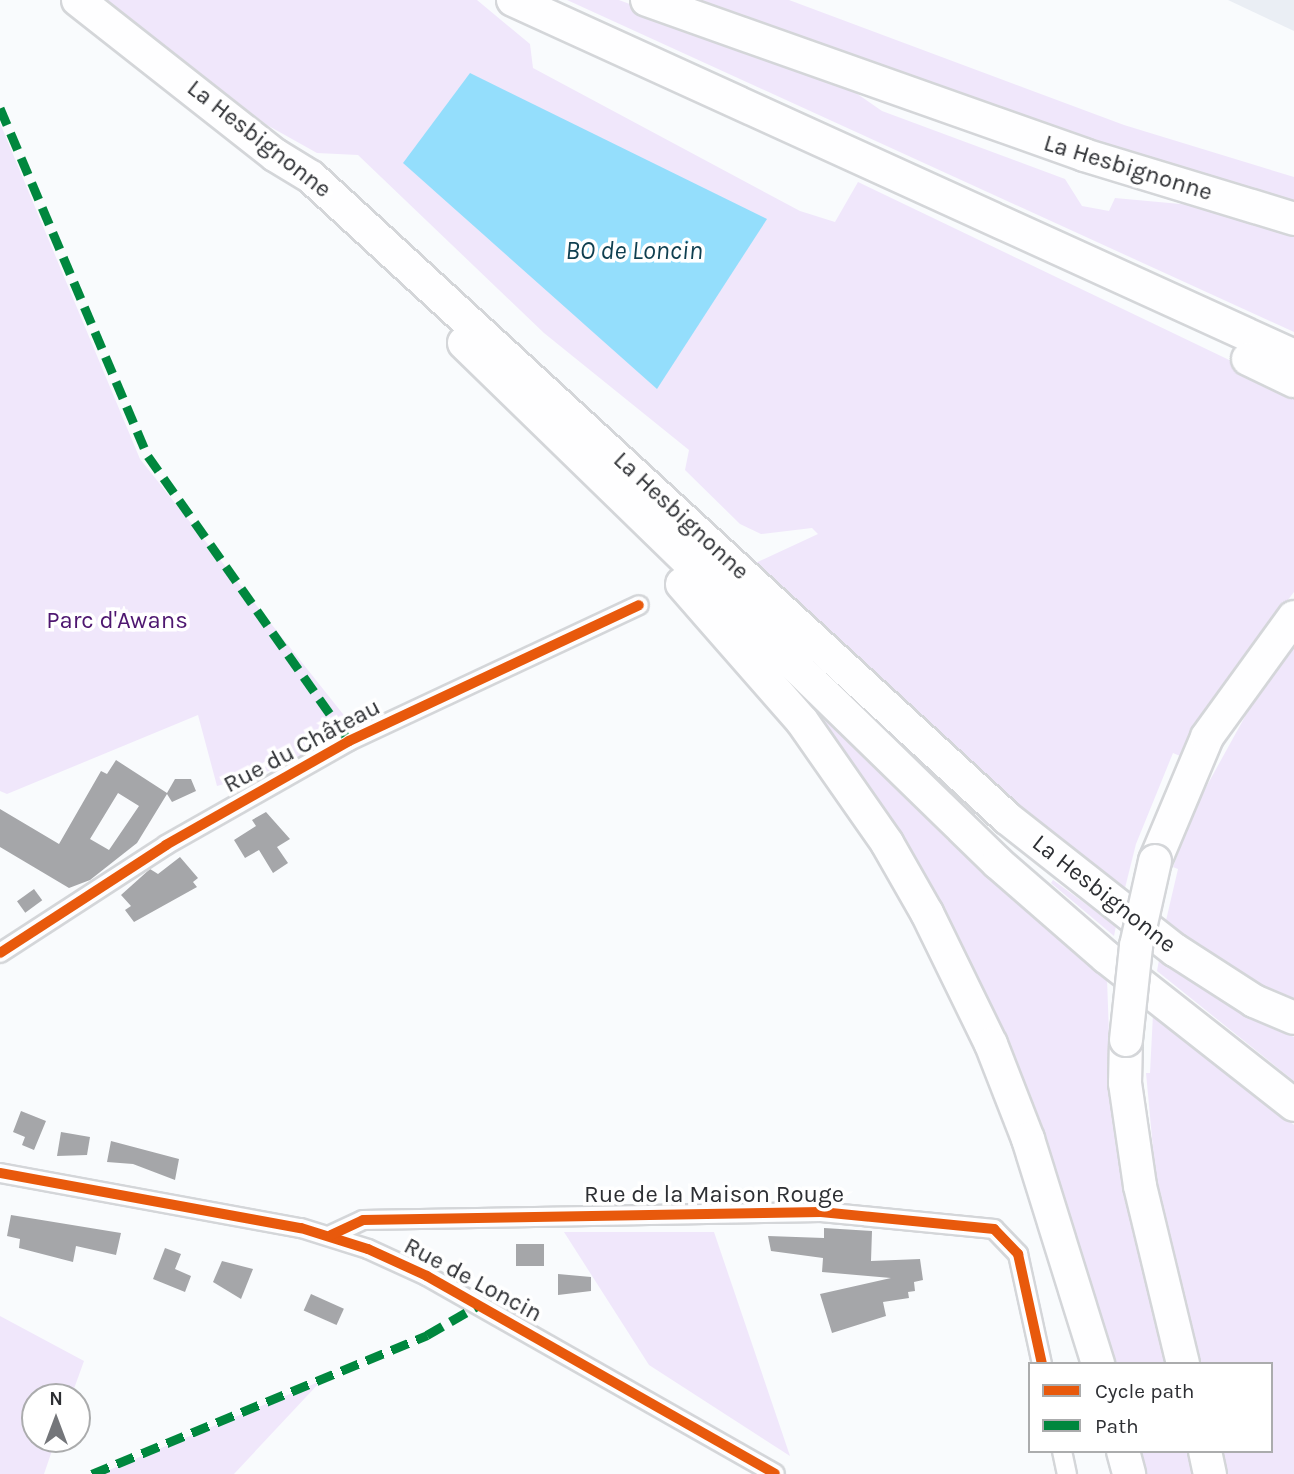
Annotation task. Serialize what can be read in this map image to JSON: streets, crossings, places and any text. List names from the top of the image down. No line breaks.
{"streets":{"highway":["La Hesbignonne"],"street":["Rue du Château","Rue de la Maison Rouge","Rue de Loncin"]},"crossings":[["Rue de la Maison Rouge","Rue de Loncin"]],"water":["BO de Loncin"],"parks":["Parc d'Awans"],"legend":["Cycle path","Path"],"north":"top"}
